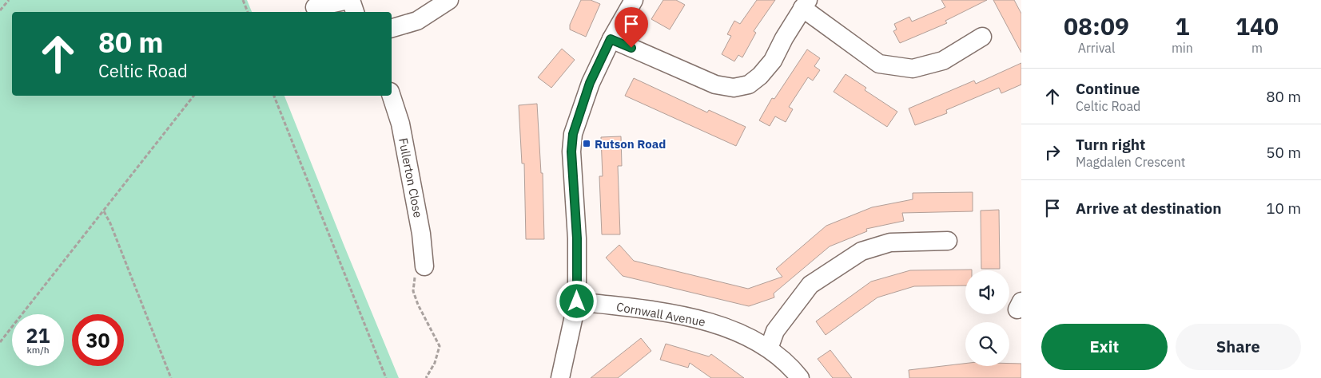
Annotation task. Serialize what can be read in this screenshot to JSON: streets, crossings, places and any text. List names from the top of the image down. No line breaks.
{"streets":{"street":["Fullerton Close","Cornwall Avenue"]},"places":{"transit":["Rutson Road"]},"page":{"eta":["08:09","Arrival","1","min","140","m"],"turn":["80 m","Celtic Road"],"list":[{"name":"Continue","note":"Celtic Road","value":"80 m"},{"name":"Turn right","note":"Magdalen Crescent","value":"50 m"},{"name":"Arrive at destination","value":"10 m"}],"speed":"21 km/h","limit":"30","buttons":["Exit","Share"]}}
